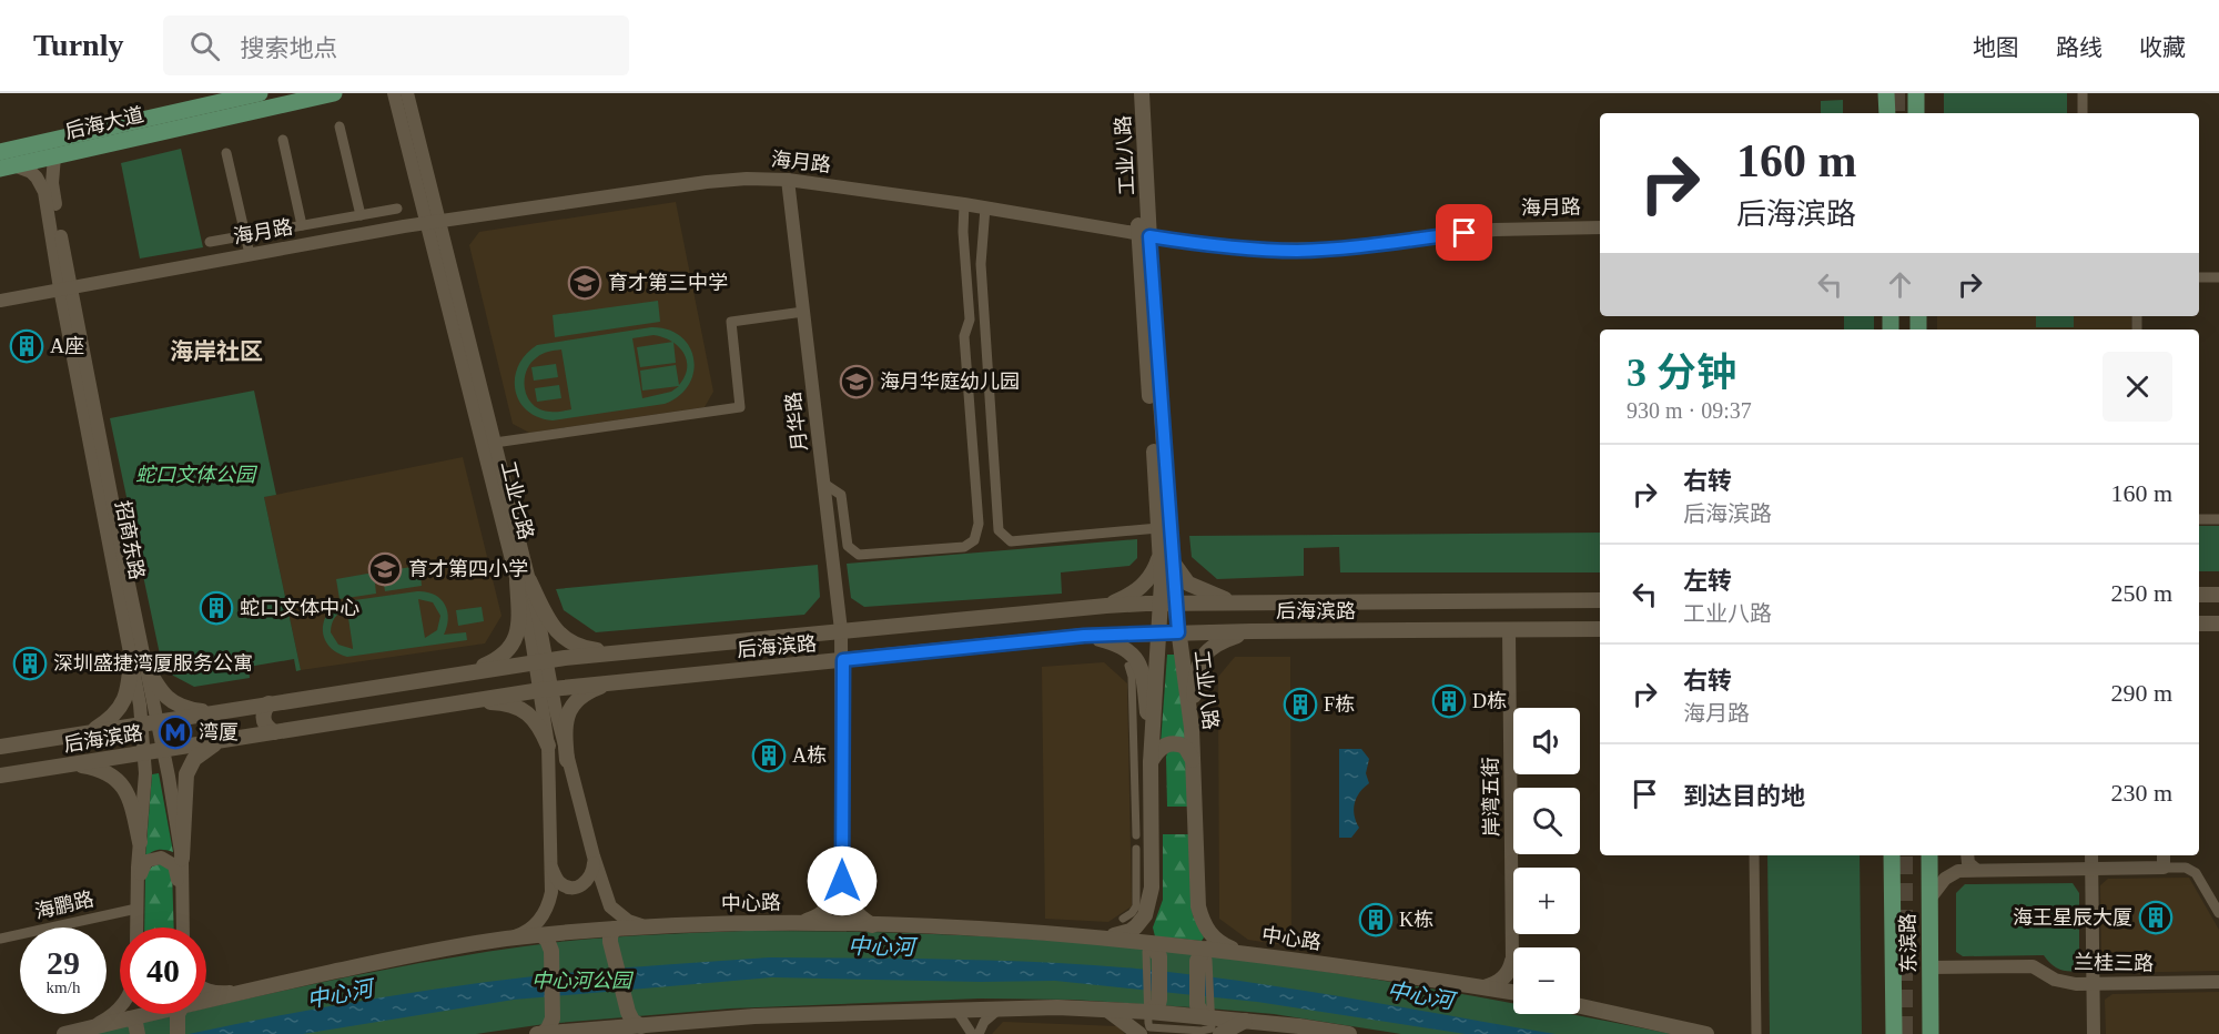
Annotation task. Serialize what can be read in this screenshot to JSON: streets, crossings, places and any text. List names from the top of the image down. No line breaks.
{"streets":{"main road":["后海大道","工业八路","后海滨路","中心路","东滨路"],"street":["海月路","月华路","工业七路","招商东路","岸湾五街","海鹏路","兰桂三路"]},"crossings":[["后海大道","招商东路"],["工业八路","海月路"],["工业八路","后海滨路"],["工业八路","中心路"],["海月路","月华路"],["海月路","工业七路"],["海月路","招商东路"],["月华路","后海滨路"],["工业七路","后海滨路"],["工业七路","中心路"],["招商东路","后海滨路"],["招商东路","海鹏路"],["后海滨路","岸湾五街"],["东滨路","兰桂三路"]],"districts":["海岸社区"],"water":["中心河"],"parks":["蛇口文体公园","中心河公园"],"places":{"school or university":["育才第三中学","海月华庭幼儿园","育才第四小学"],"building":["A座","蛇口文体中心","深圳盛捷湾厦服务公寓","D栋","F栋","A栋","海王星辰大厦","K栋"],"metro station":["湾厦"]},"page":{"header":"Turnly","search":"搜索地点","nav":["地图","路线","收藏"],"turn":["160 m","后海滨路"],"heading":["3 分钟","930 m · 09:37"],"list":[{"name":"右转","note":"后海滨路","value":"160 m"},{"name":"左转","note":"工业八路","value":"250 m"},{"name":"右转","note":"海月路","value":"290 m"},{"name":"到达目的地","value":"230 m"}],"map_buttons":["+","−"],"speed":"29 km/h","limit":"40"}}
